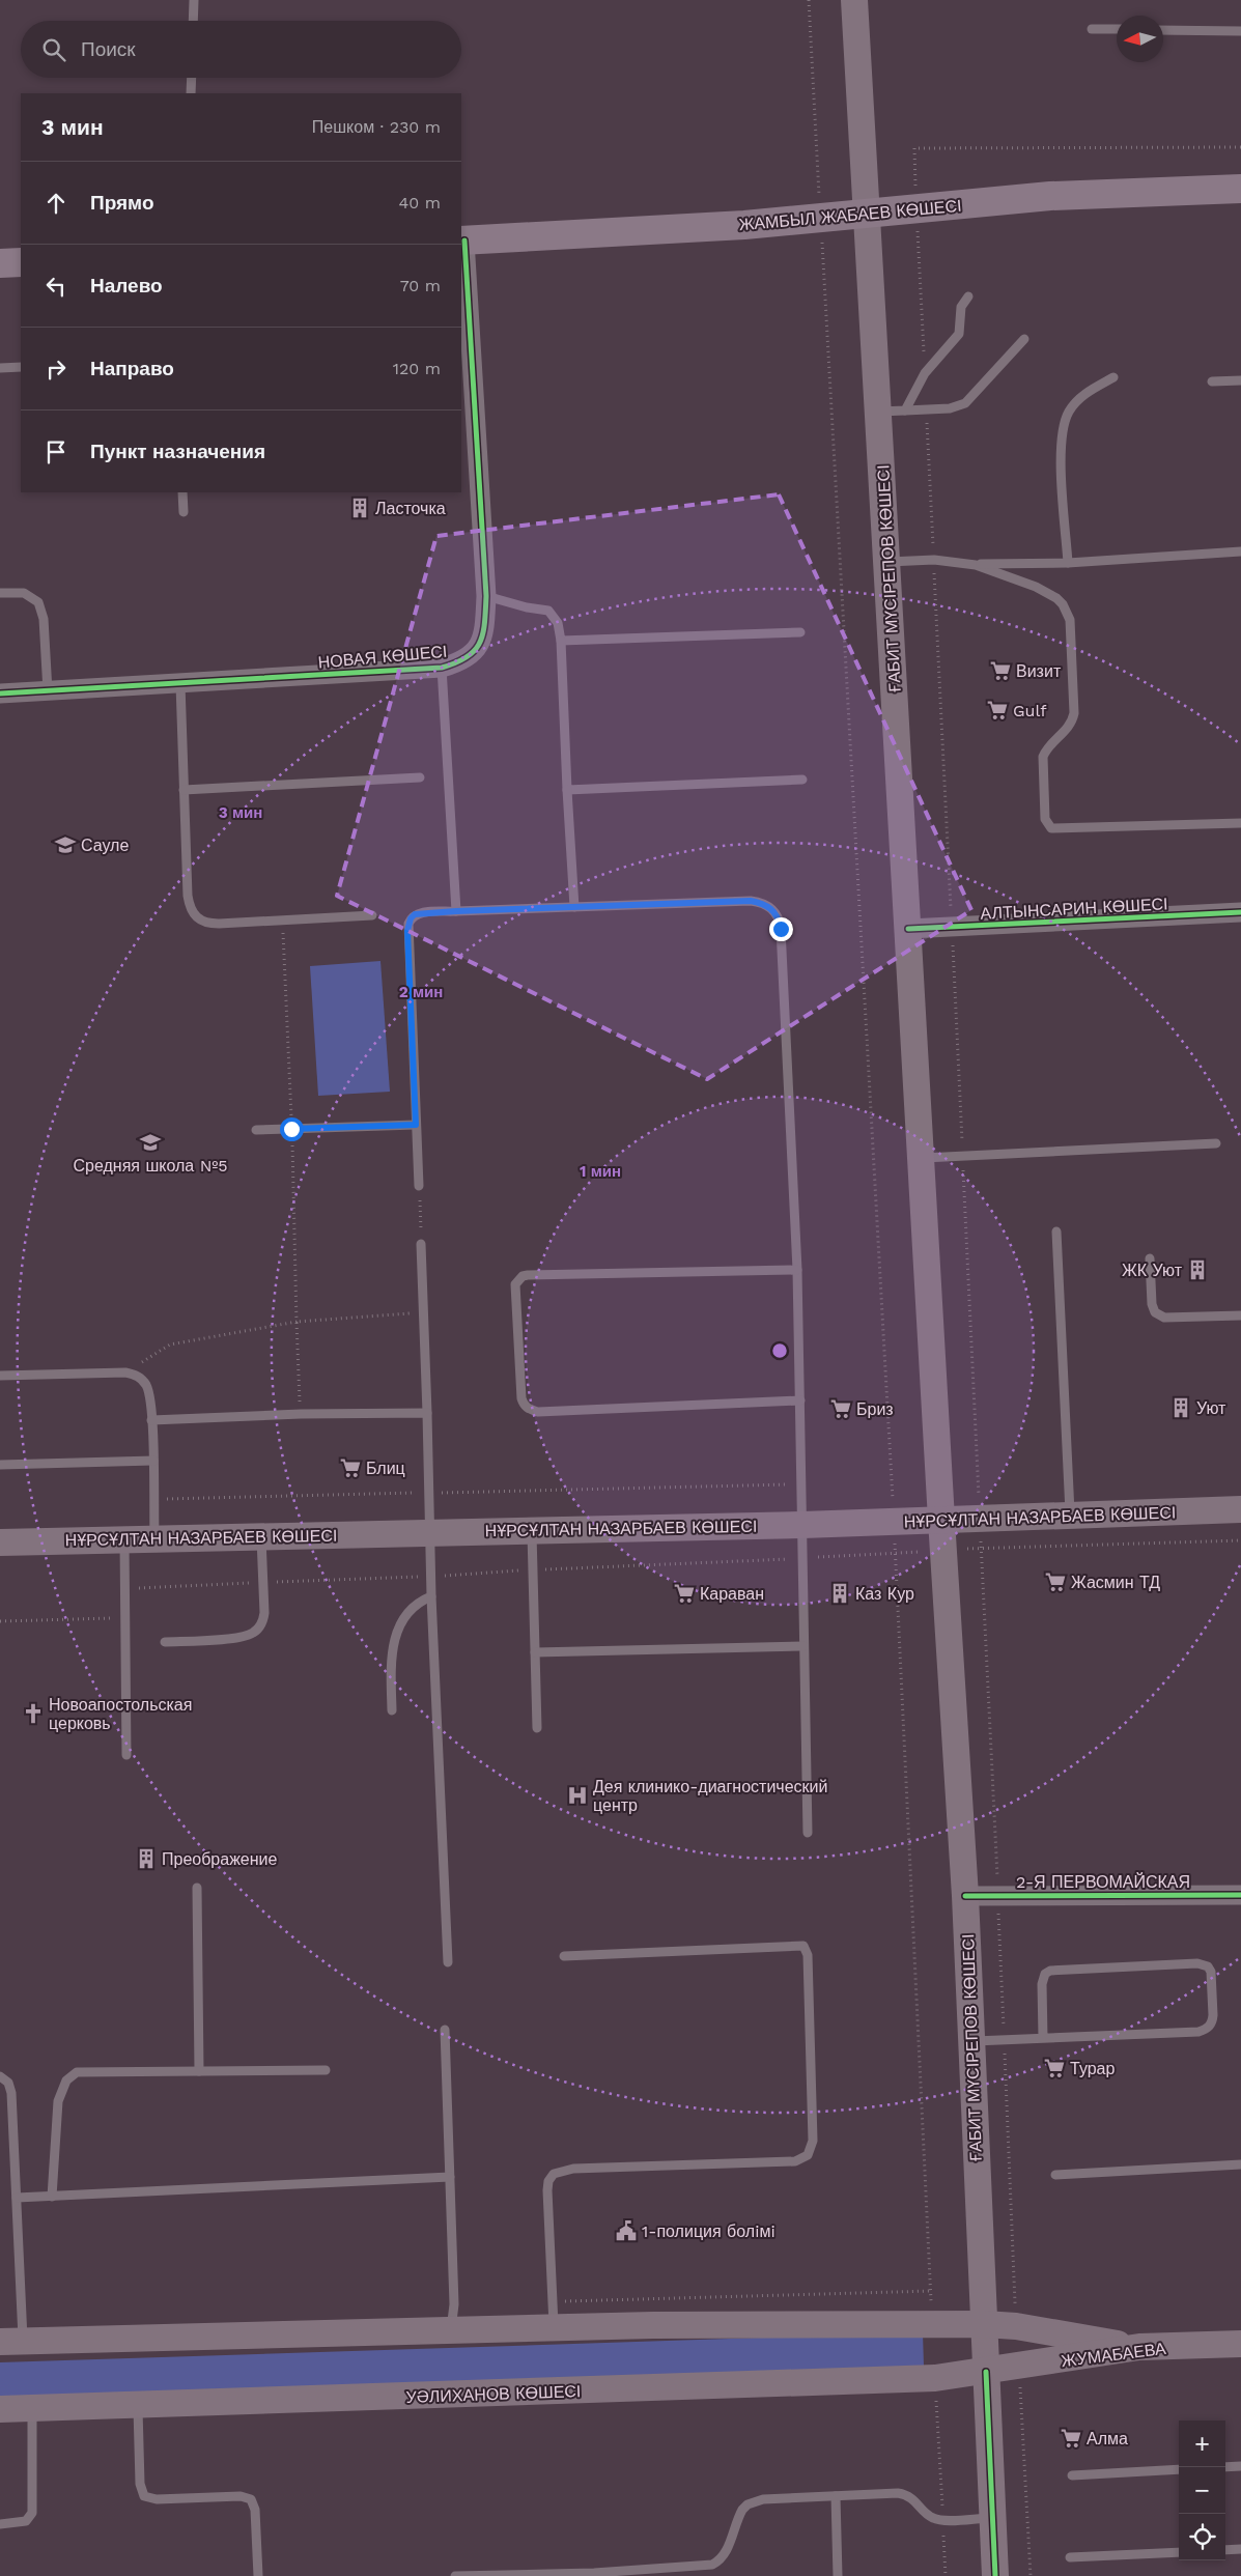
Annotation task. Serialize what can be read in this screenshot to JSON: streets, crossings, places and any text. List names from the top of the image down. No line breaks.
{"streets":{"main road":["ЖАМБЫЛ ЖАБАЕВ КӨШЕСІ","ҒАБИТ МҮСІРЕПОВ КӨШЕСІ","НҰРСҰЛТАН НАЗАРБАЕВ КӨШЕСІ","ЖУМАБАЕВА","УӘЛИХАНОВ КӨШЕСІ"],"street":["НОВАЯ КӨШЕСІ","АЛТЫНСАРИН КӨШЕСІ","2-Я ПЕРВОМАЙСКАЯ"]},"crossings":[["ЖАМБЫЛ ЖАБАЕВ КӨШЕСІ","ҒАБИТ МҮСІРЕПОВ КӨШЕСІ"],["ЖАМБЫЛ ЖАБАЕВ КӨШЕСІ","НОВАЯ КӨШЕСІ"],["ҒАБИТ МҮСІРЕПОВ КӨШЕСІ","АЛТЫНСАРИН КӨШЕСІ"],["ҒАБИТ МҮСІРЕПОВ КӨШЕСІ","НҰРСҰЛТАН НАЗАРБАЕВ КӨШЕСІ"],["ҒАБИТ МҮСІРЕПОВ КӨШЕСІ","2-Я ПЕРВОМАЙСКАЯ"],["ҒАБИТ МҮСІРЕПОВ КӨШЕСІ","ЖУМАБАЕВА"],["ҒАБИТ МҮСІРЕПОВ КӨШЕСІ","УӘЛИХАНОВ КӨШЕСІ"],["ЖУМАБАЕВА","УӘЛИХАНОВ КӨШЕСІ"]],"places":{"building":["Ласточка","ЖК Уют","Уют","Каз Кур","Преображение"],"supermarket":["Визит","Gulf","Бриз","Блиц","Жасмин ТД","Караван","Турар","Алма"],"school or university":["Сауле","Средняя школа №5"],"church":["Новоапостольская церковь"],"hospital":["Дея клинико-диагностический центр"],"public building":["1-полиция болiмi"]},"north":"left","page":{"search":"Поиск","heading":["3 мин","Пешком · 230 m"],"list":[["Прямо","40 m"],["Налево","70 m"],["Направо","120 m"],"Пункт назначения"],"map_buttons":["+","−"]},"rings":["3 мин","2 мин","1 мин"]}
